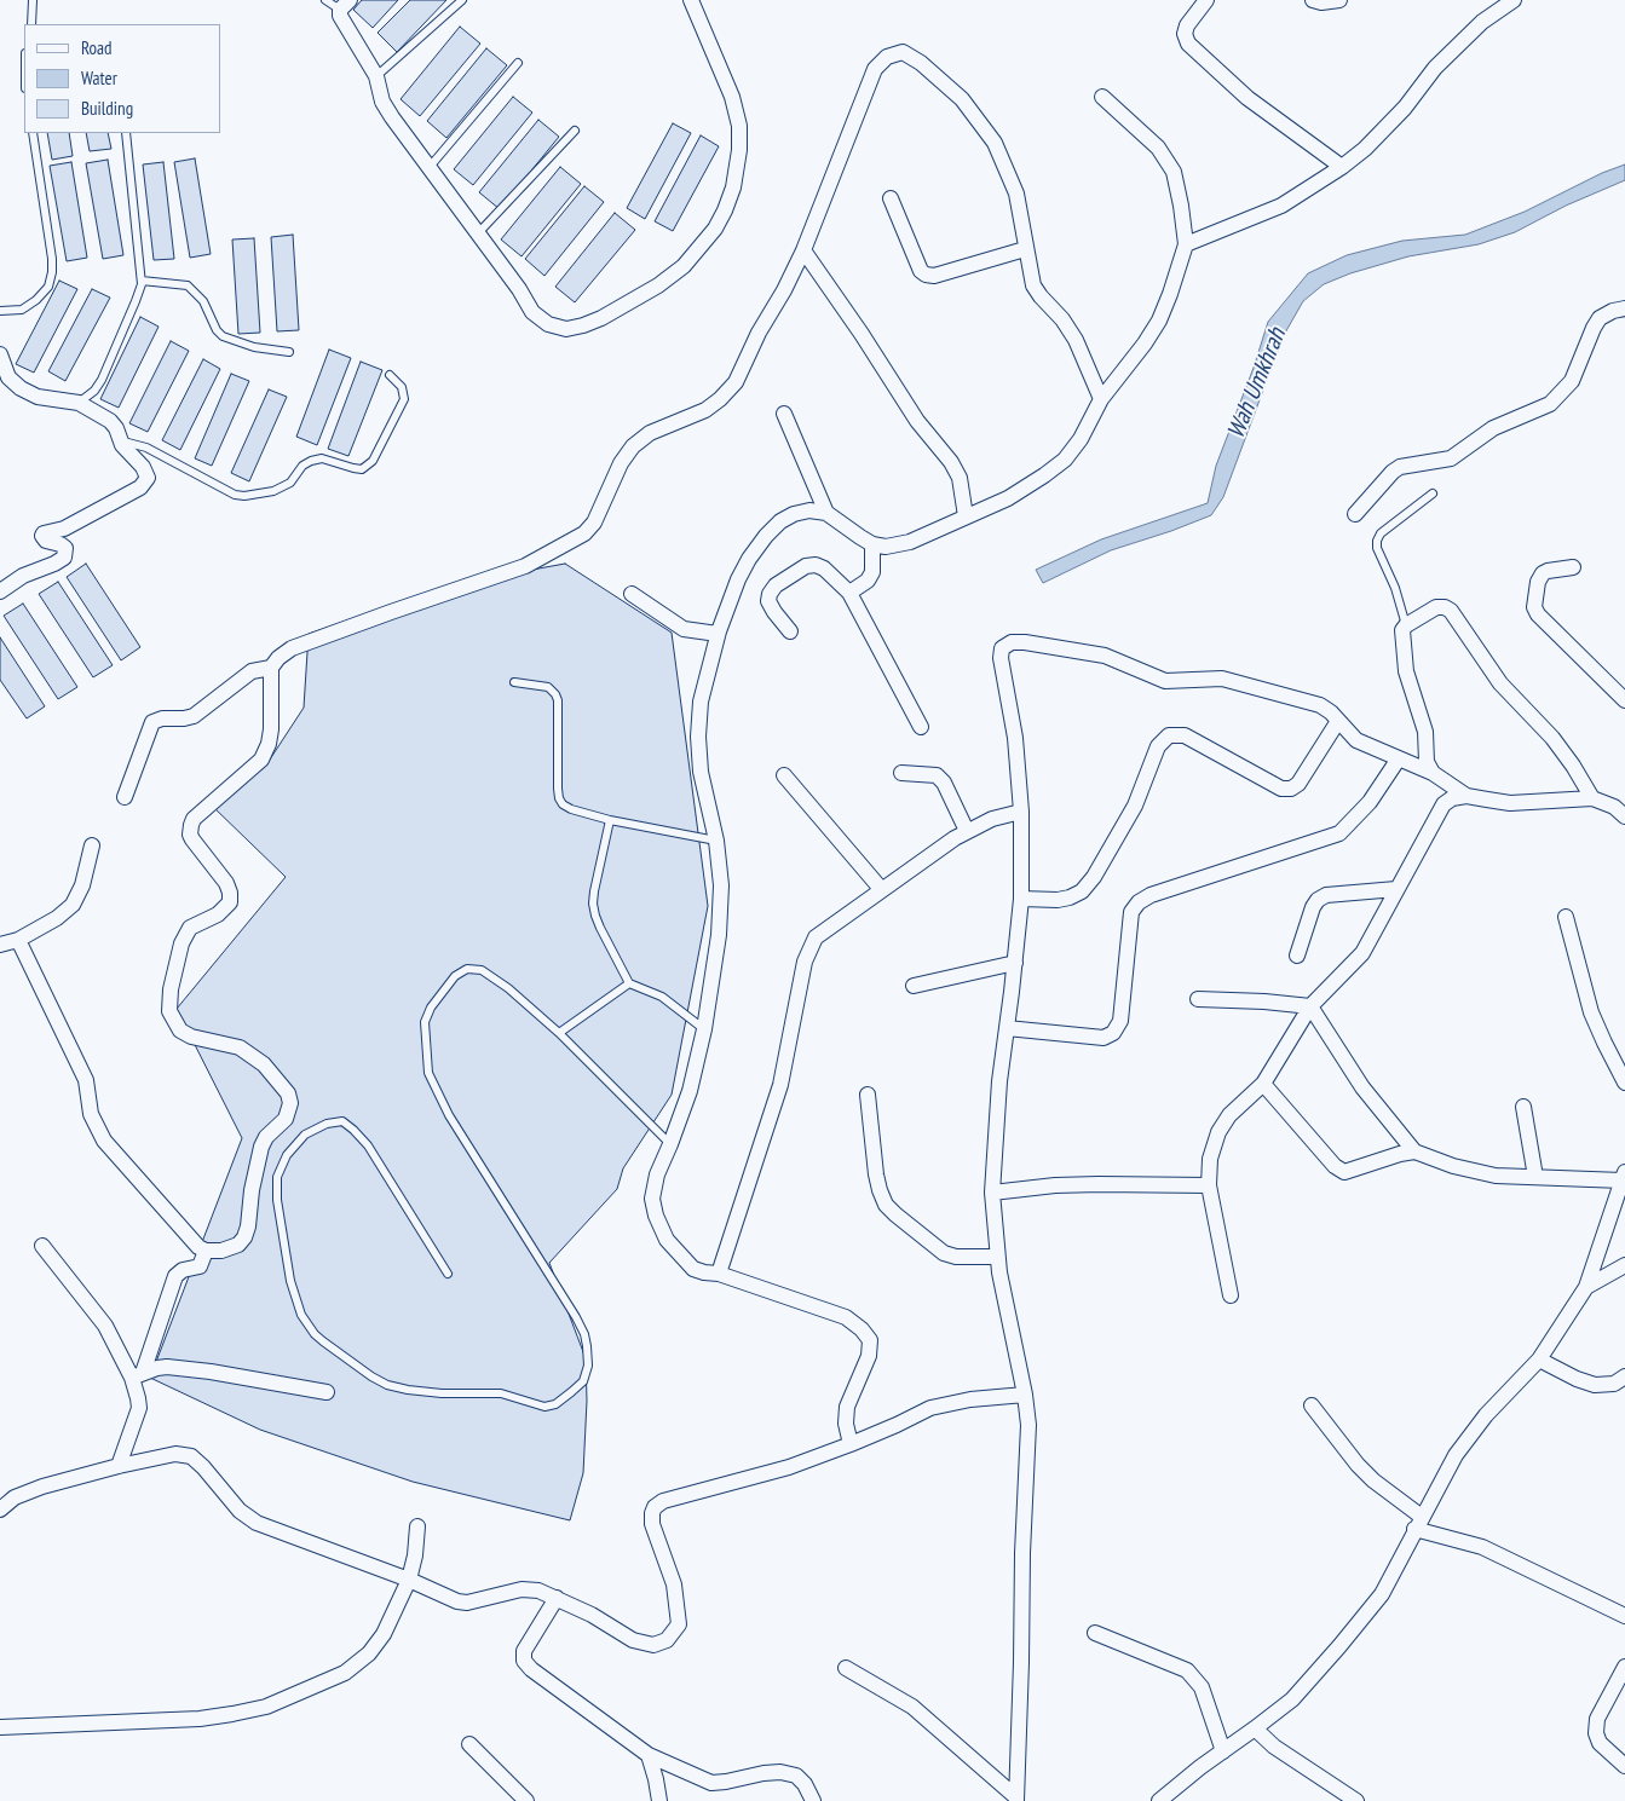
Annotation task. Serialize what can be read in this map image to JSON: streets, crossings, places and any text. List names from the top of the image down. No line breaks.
{"water":["Wah Umkhrah"],"legend":["Road","Water","Building"]}
